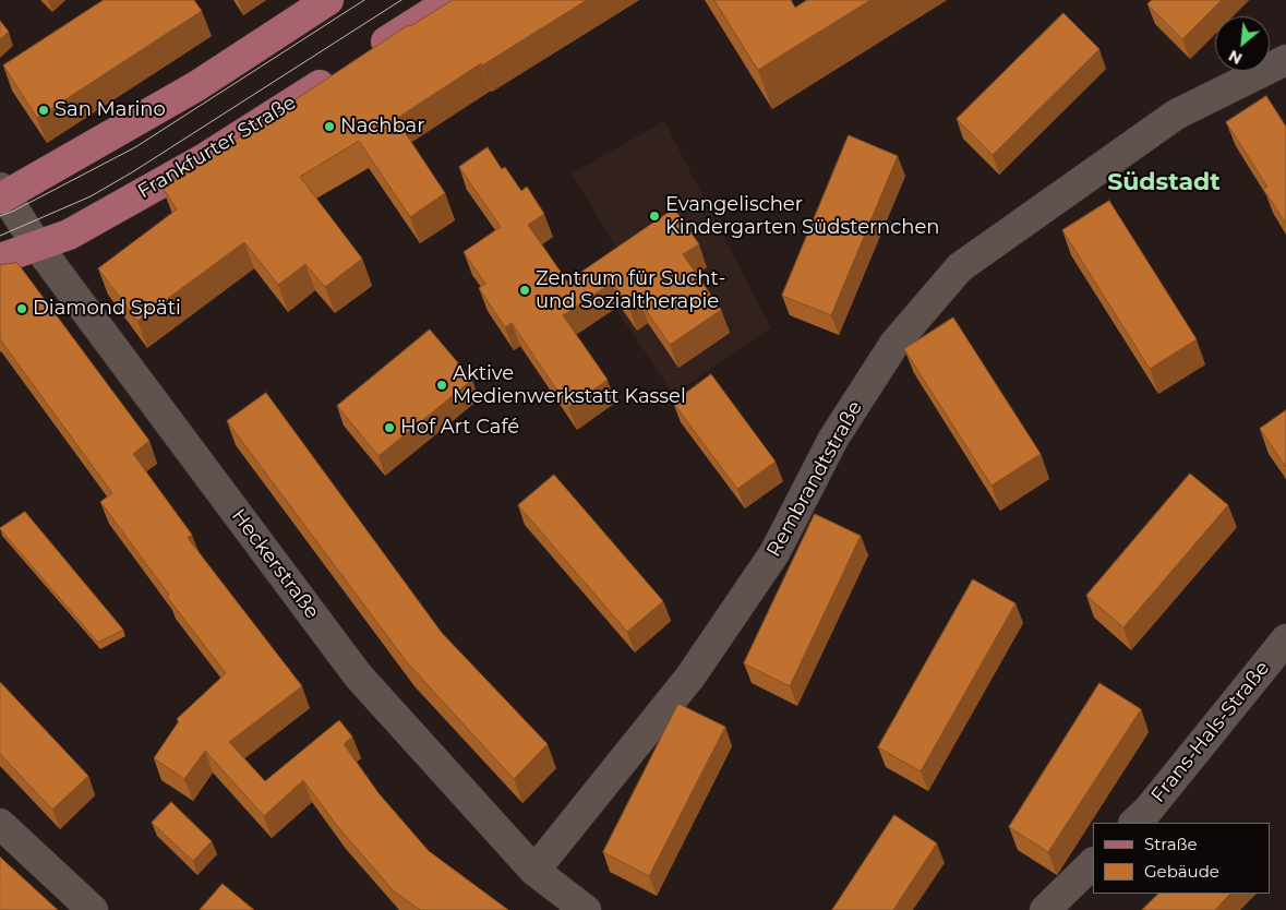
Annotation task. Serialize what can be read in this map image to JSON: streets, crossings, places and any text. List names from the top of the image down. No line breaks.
{"streets":{"main road":["Frankfurter Straße"],"street":["Rembrandtstraße","Heckerstraße","Frans-Hals-Straße"]},"crossings":[["Frankfurter Straße","Heckerstraße"],["Rembrandtstraße","Heckerstraße"]],"districts":["Südstadt"],"places":["San Marino","Nachbar","Evangelischer Kindergarten Südsternchen","Zentrum für Sucht- und Sozialtherapie","Diamond Späti","Aktive Medienwerkstatt Kassel","Hof Art Café"],"legend":["Straße","Gebäude"],"north":"bottom left"}
